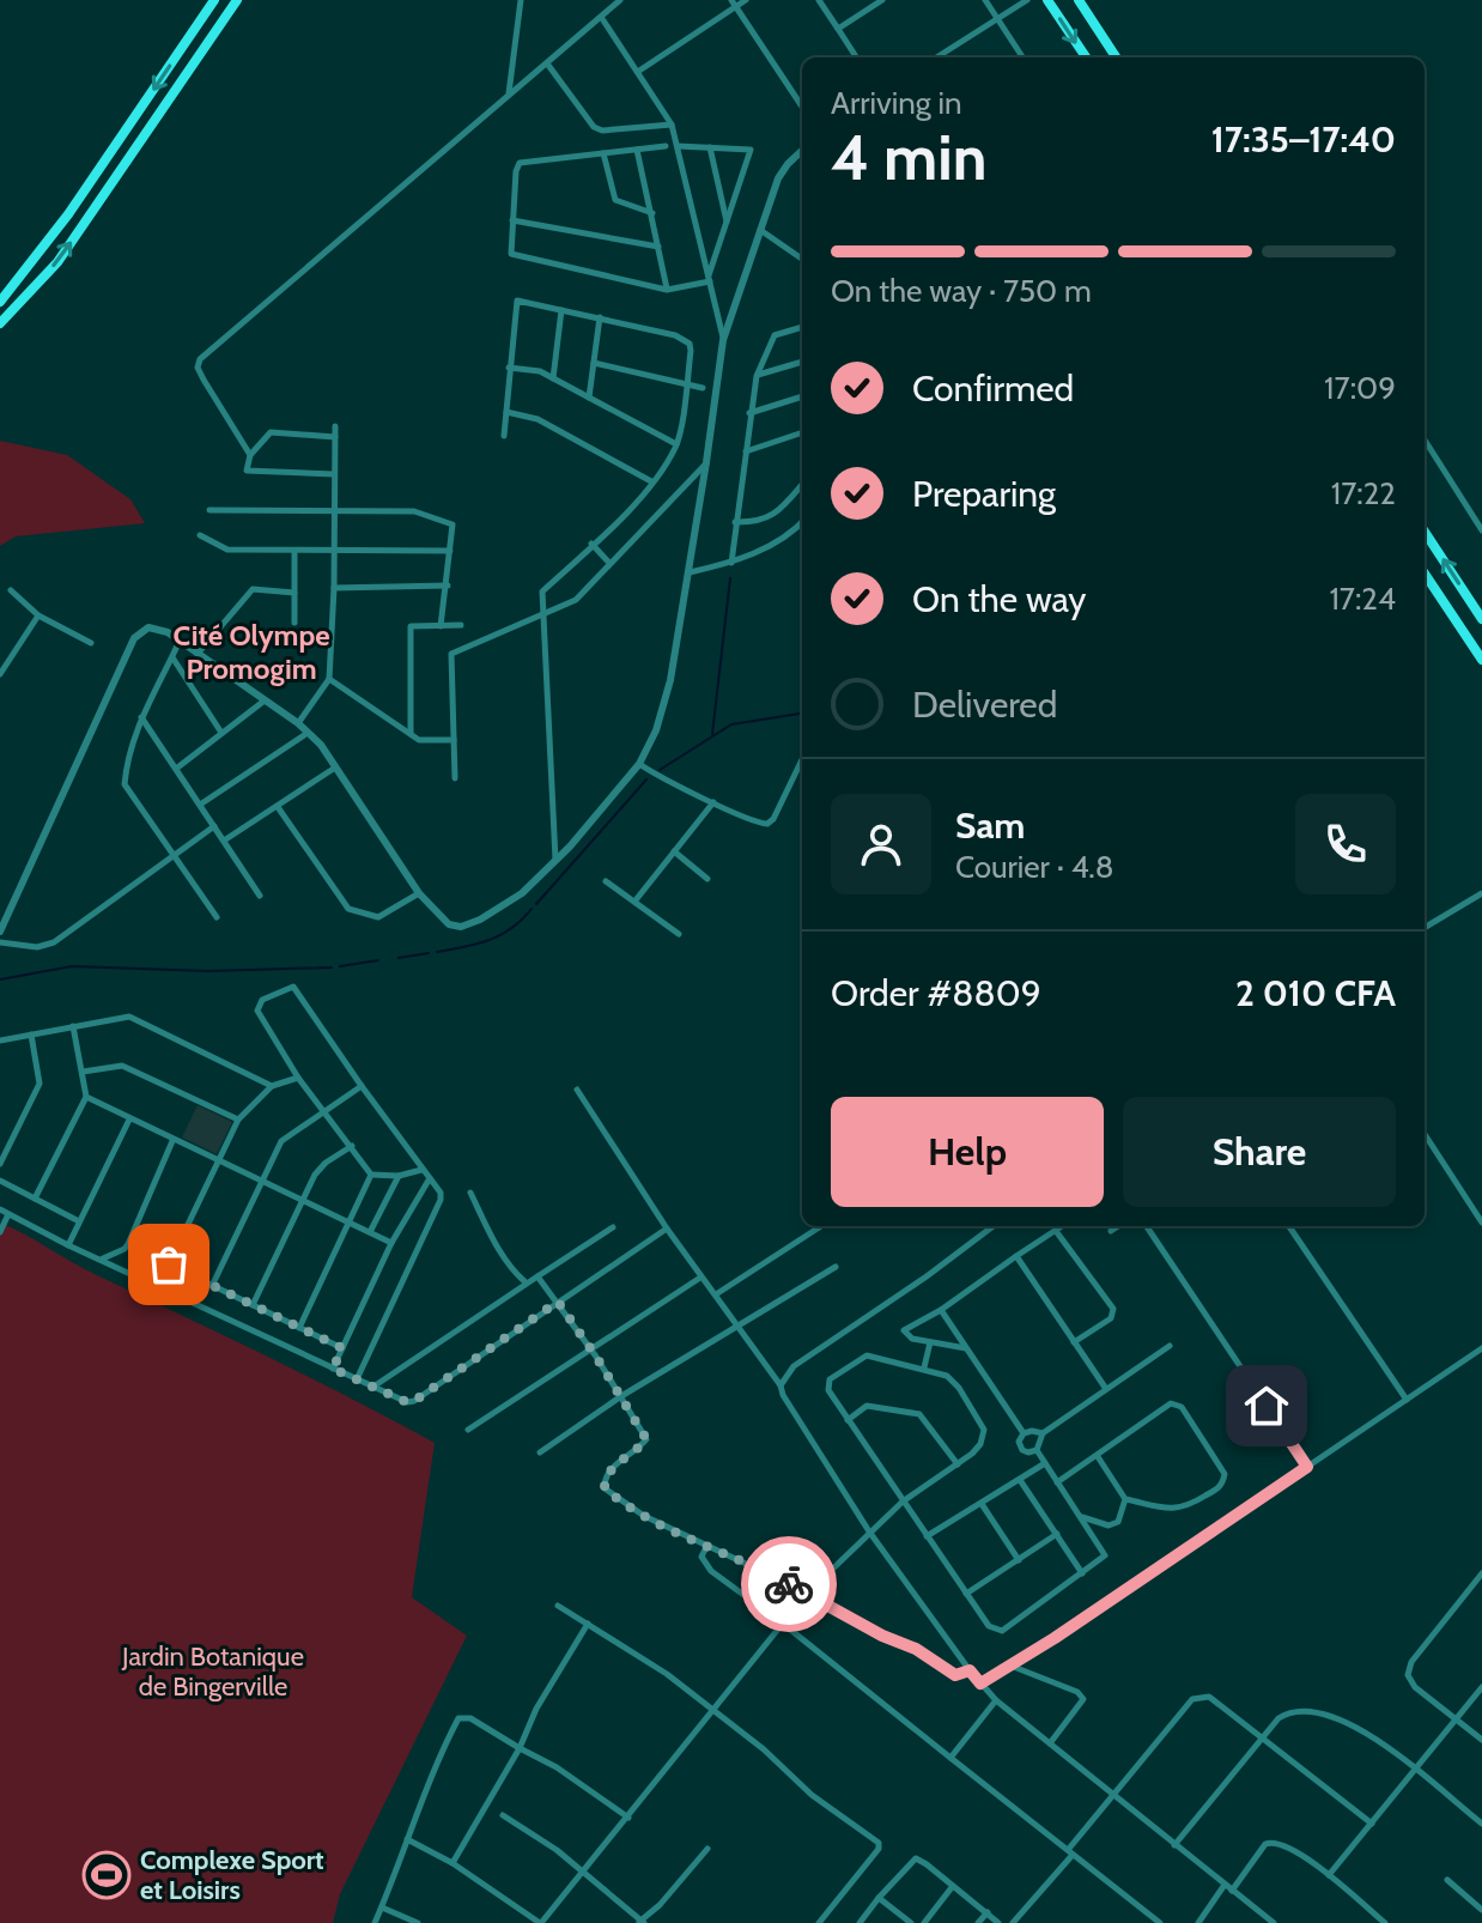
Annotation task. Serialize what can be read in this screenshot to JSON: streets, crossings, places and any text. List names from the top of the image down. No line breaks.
{"districts":["Cité Olympe Promogim"],"parks":["Jardin Botanique de Bingerville"],"places":{"sports":["Complexe Sport et Loisirs"]},"page":{"heading":["4 min","Arriving in","17:35–17:40"],"panel":["Sam","Courier · 4.8","Order #8809","2 010 CFA"],"bar":"On the way · 750 m","list":[["Confirmed","17:09"],["Preparing","17:22"],["On the way","17:24"],"Delivered"],"buttons":["Help","Share"]}}
